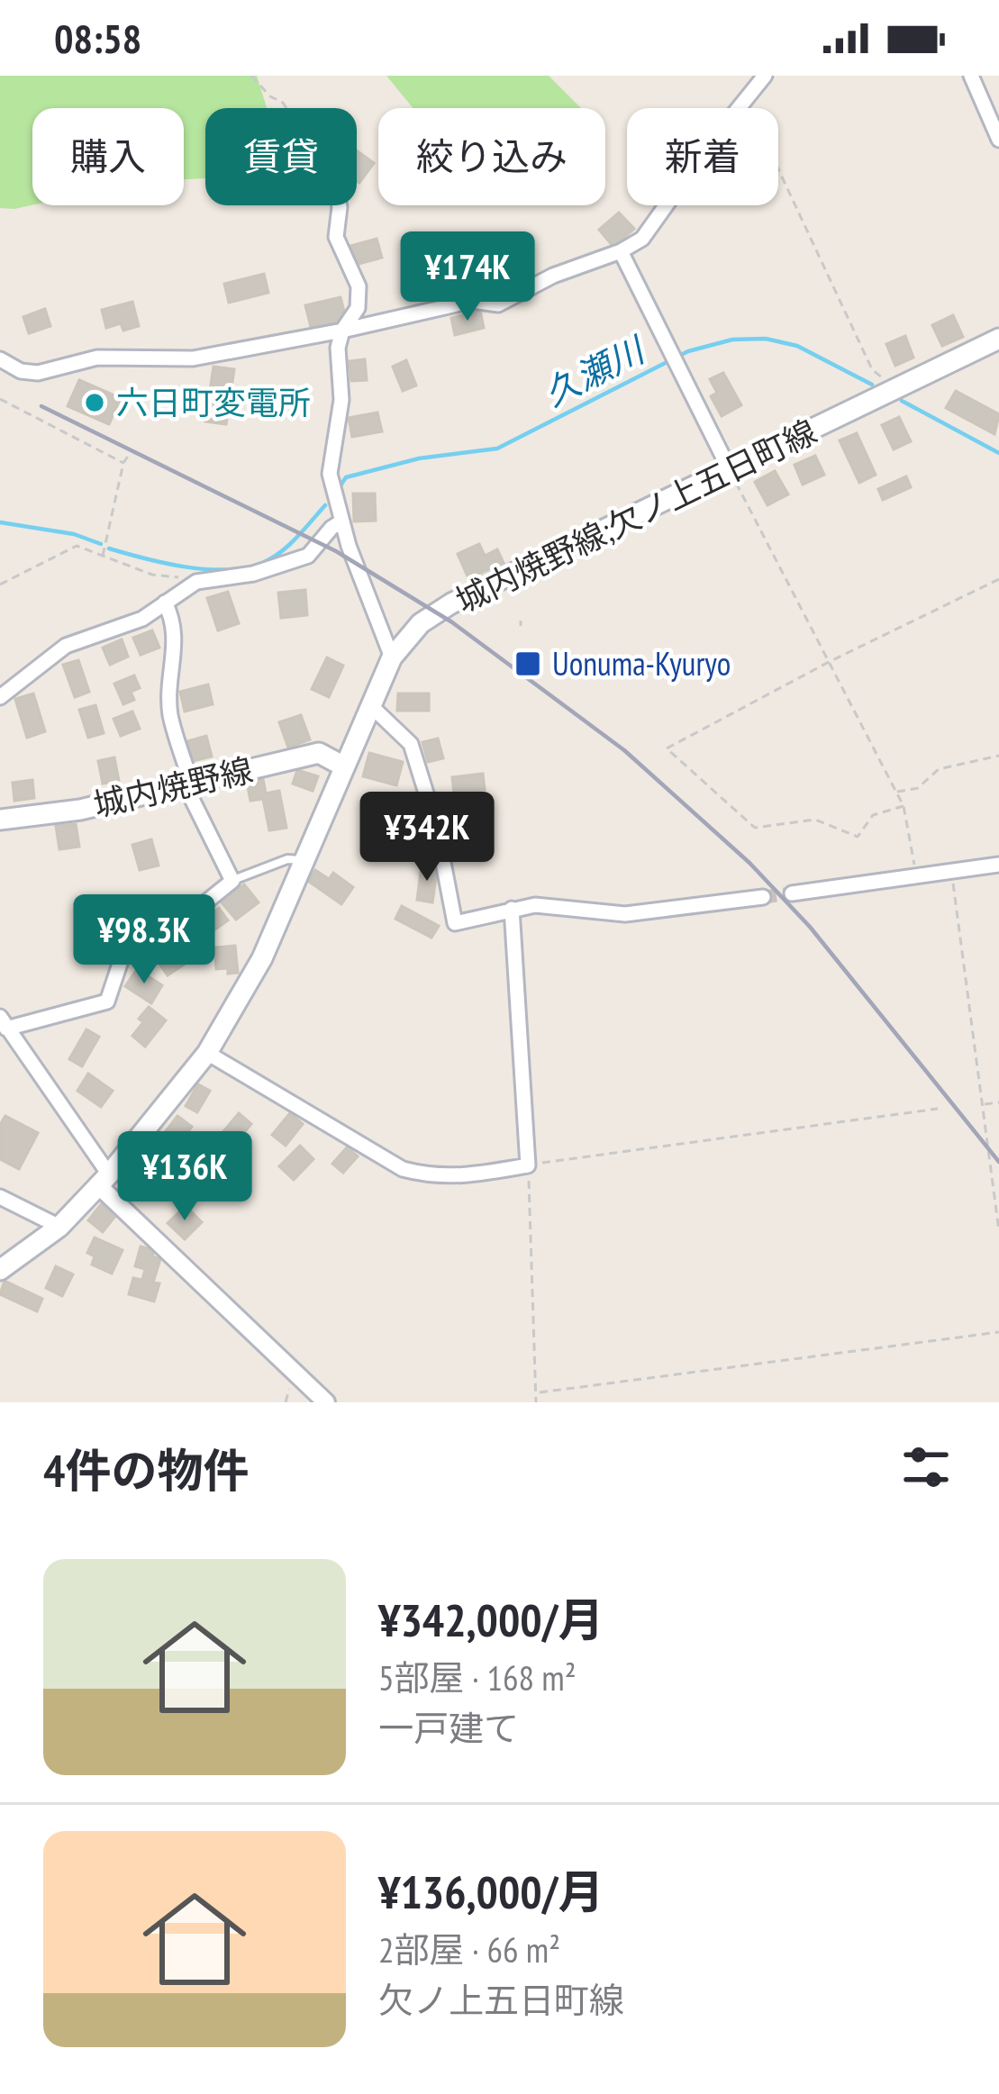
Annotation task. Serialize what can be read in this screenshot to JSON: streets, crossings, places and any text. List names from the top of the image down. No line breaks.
{"streets":{"main road":["城内焼野線;欠ノ上五日町線","城内焼野線"]},"crossings":[["城内焼野線;欠ノ上五日町線","城内焼野線"]],"water":["久瀬川"],"places":{"other":["六日町変電所"],"transit":["Uonuma-Kyuryo"]},"page":{"status":"08:58","chip":["購入","賃貸","絞り込み","新着"],"price":["¥174K","¥342K","¥98.3K","¥136K"],"heading":"4件の物件","list":[{"name":"¥342,000/月","note":"5部屋 · 168 m² · 一戸建て"},{"name":"¥136,000/月","note":"2部屋 · 66 m² · 欠ノ上五日町線"}]}}
